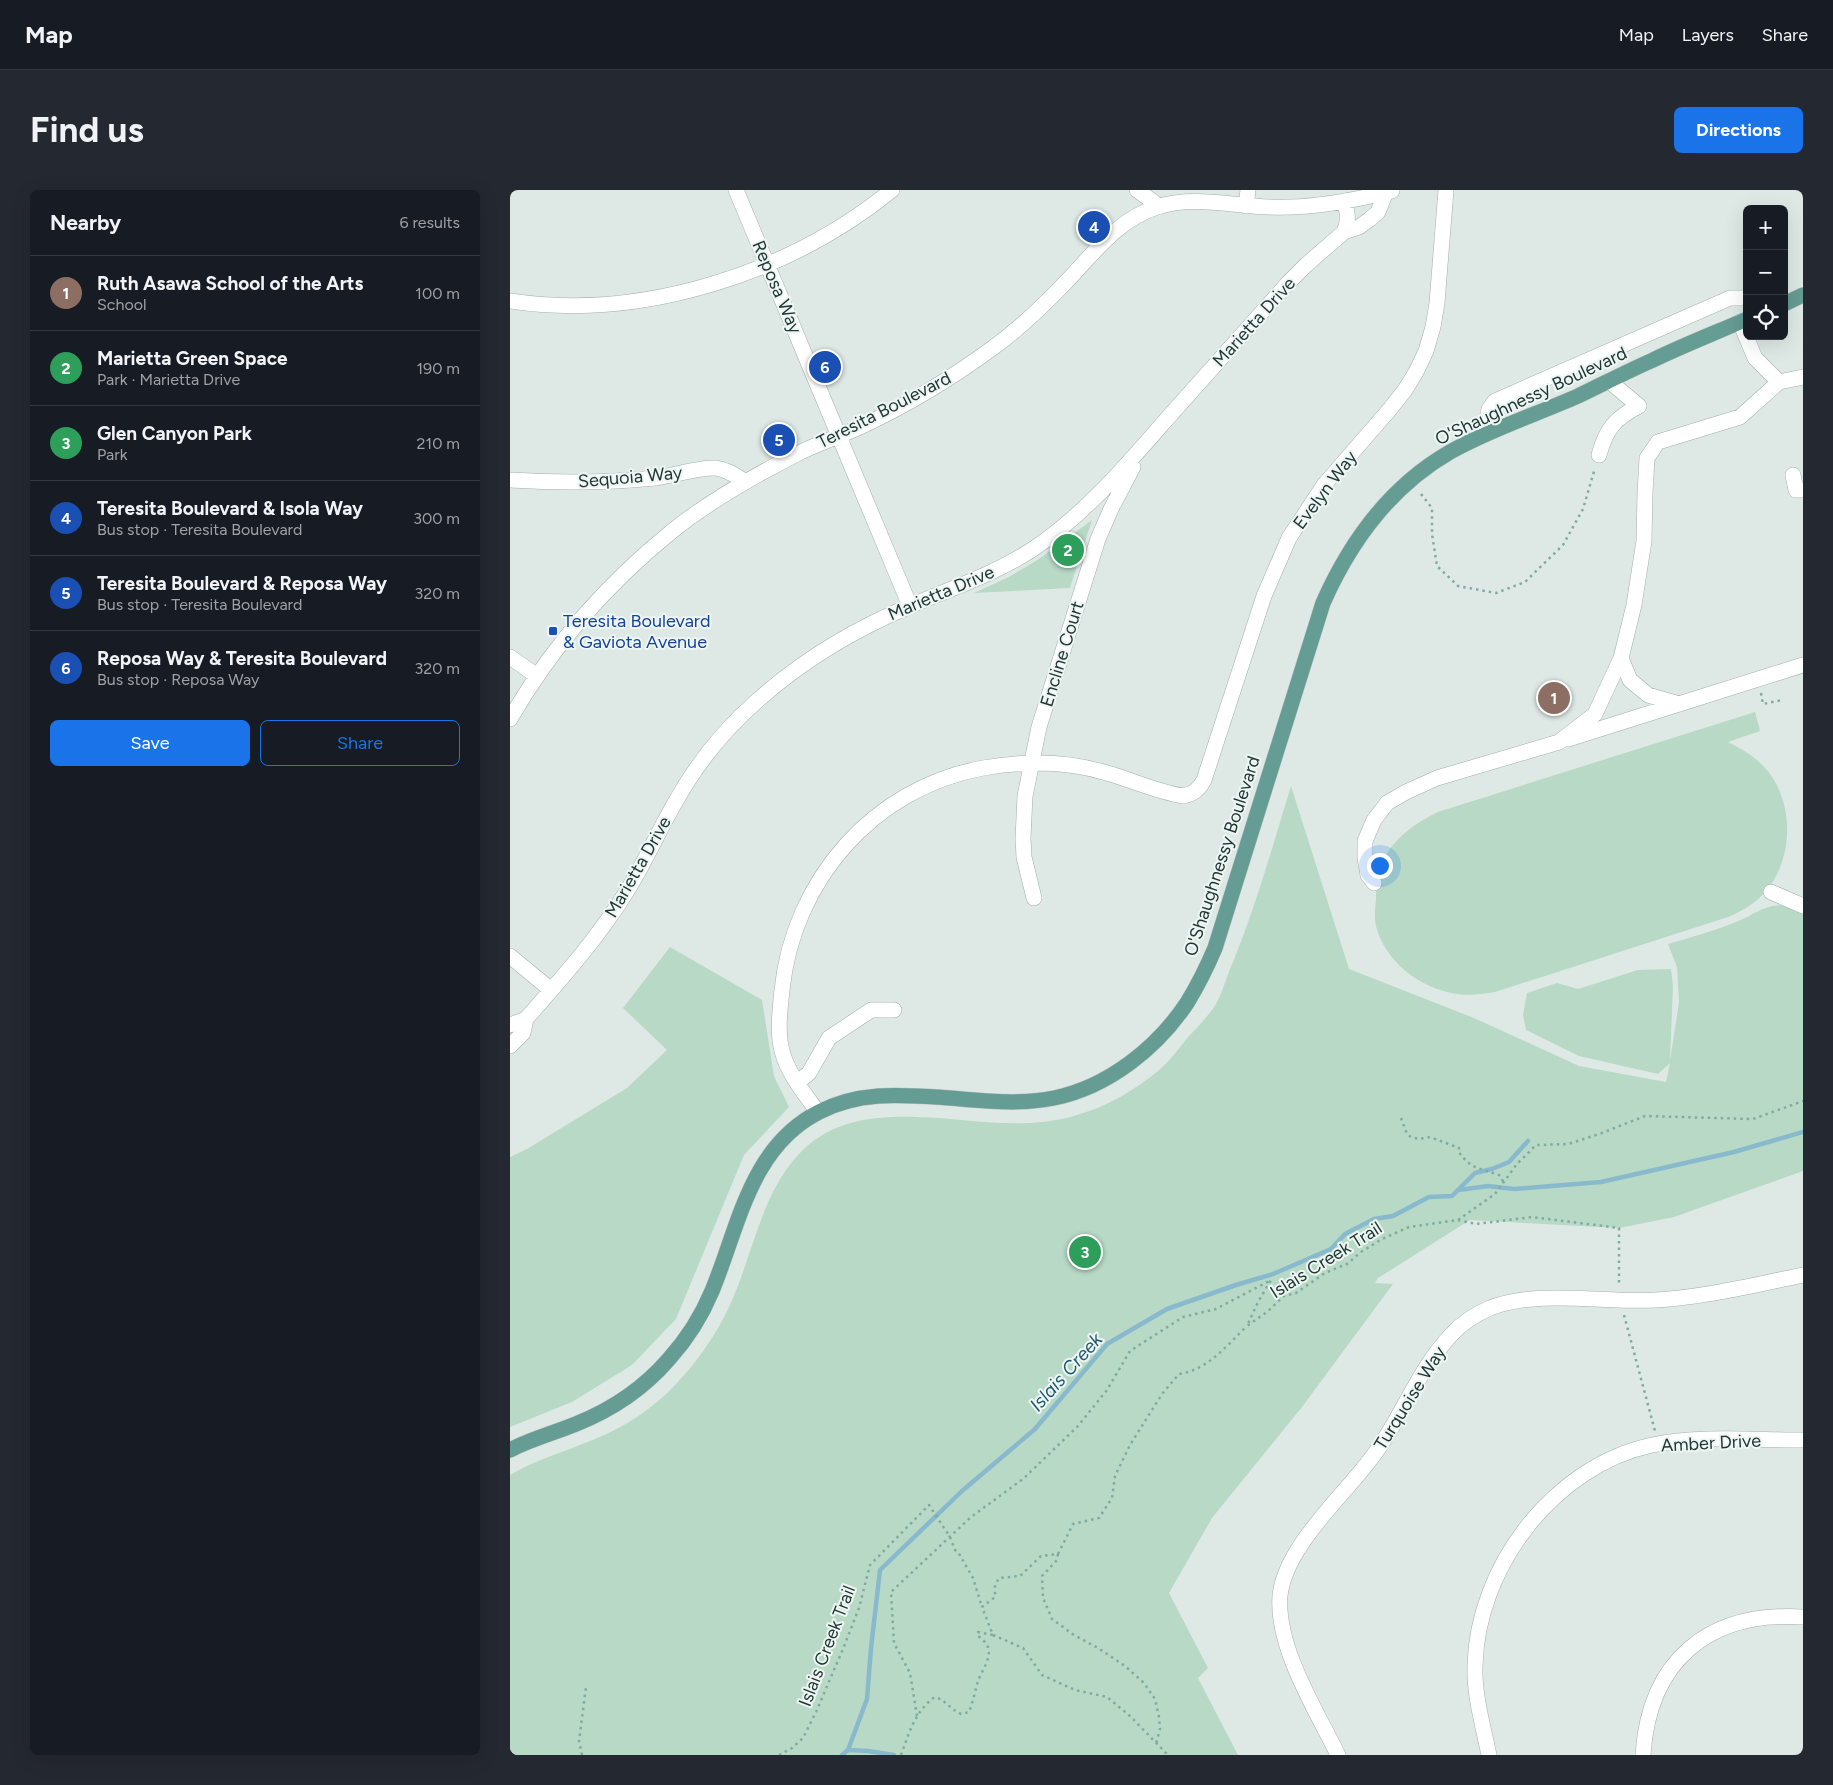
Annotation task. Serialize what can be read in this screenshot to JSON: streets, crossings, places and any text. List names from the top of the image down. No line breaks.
{"streets":{"main road":["O'Shaughnessy Boulevard"],"street":["Reposa Way","Marietta Drive","Teresita Boulevard","Sequoia Way","Evelyn Way","Encline Court","Turquoise Way","Amber Drive"],"path":["Islais Creek Trail"]},"crossings":[["Reposa Way","Marietta Drive"],["Reposa Way","Teresita Boulevard"],["Marietta Drive","Teresita Boulevard"],["Marietta Drive","Encline Court"],["Teresita Boulevard","Sequoia Way"],["Evelyn Way","Encline Court"]],"water":["Islais Creek"],"places":{"transit":["Teresita Boulevard & Gaviota Avenue"]},"page":{"header":"Map","nav":["Map","Layers","Share"],"buttons":["Directions",["Save","Share"]],"title":"Find us","heading":["Nearby","6 results"],"map_buttons":["+","−"],"pins":["4","6","5","2","1","3"],"list":[{"mark":"1","name":"Ruth Asawa School of the Arts","note":"School","value":"100 m"},{"mark":"2","name":"Marietta Green Space","note":"Park · Marietta Drive","value":"190 m"},{"mark":"3","name":"Glen Canyon Park","note":"Park","value":"210 m"},{"mark":"4","name":"Teresita Boulevard & Isola Way","note":"Bus stop · Teresita Boulevard","value":"300 m"},{"mark":"5","name":"Teresita Boulevard & Reposa Way","note":"Bus stop · Teresita Boulevard","value":"320 m"},{"mark":"6","name":"Reposa Way & Teresita Boulevard","note":"Bus stop · Reposa Way","value":"320 m"}]}}
